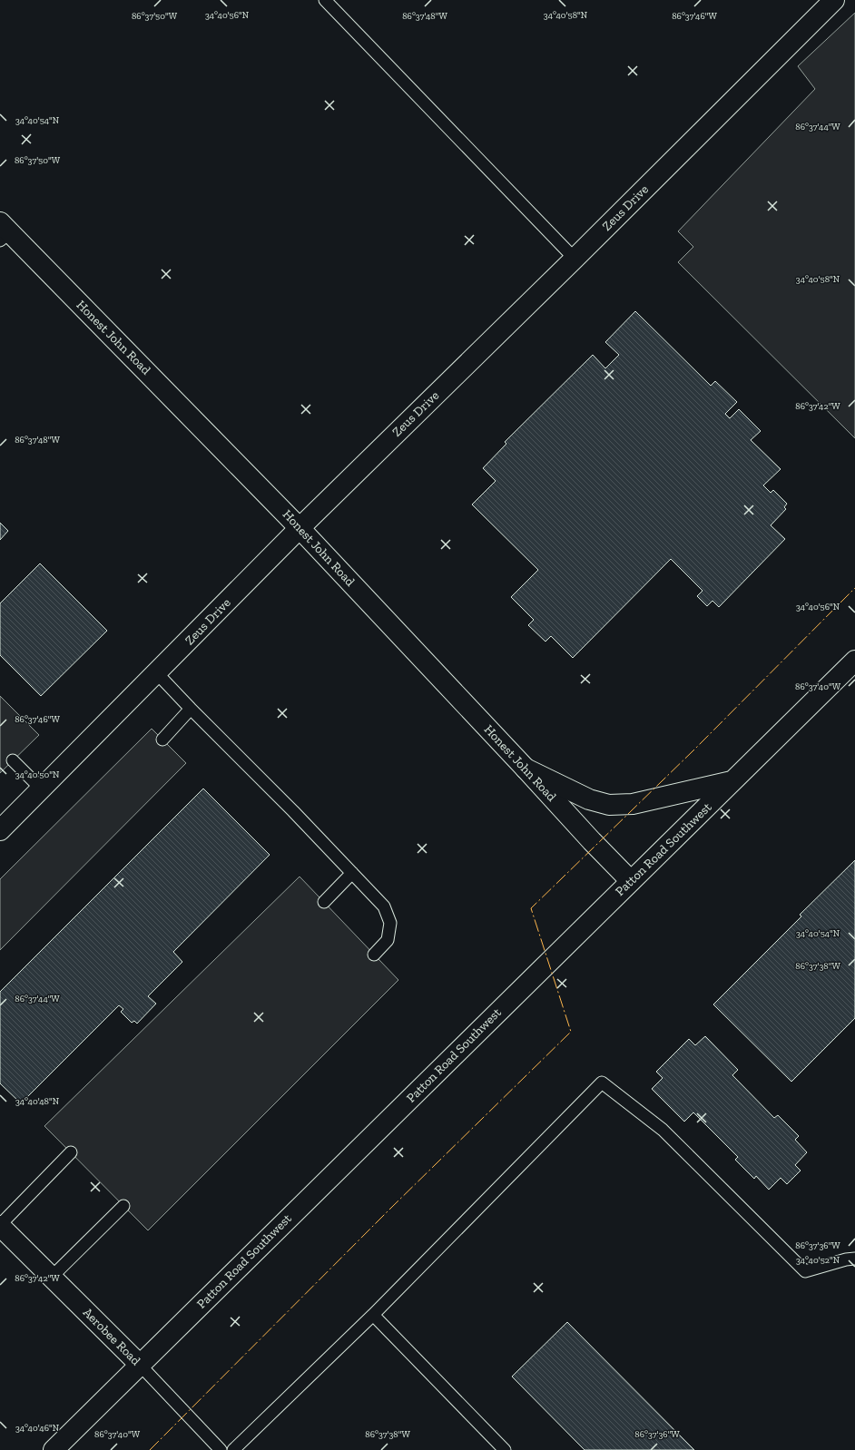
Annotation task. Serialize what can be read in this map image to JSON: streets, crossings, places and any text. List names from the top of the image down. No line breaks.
{"streets":{"street":["Zeus Drive","Honest John Road","Patton Road Southwest","Aerobee Road"]},"crossings":[["Zeus Drive","Honest John Road"],["Honest John Road","Patton Road Southwest"],["Patton Road Southwest","Aerobee Road"]],"coordinates":["34°40'56\"N","34°40'58\"N","86°37'50\"W","86°37'48\"W","86°37'46\"W","34°40'54\"N","86°37'44\"W","86°37'42\"W","86°37'40\"W","34°40'50\"N","86°37'38\"W","34°40'48\"N","86°37'36\"W","34°40'52\"N","34°40'46\"N"]}
